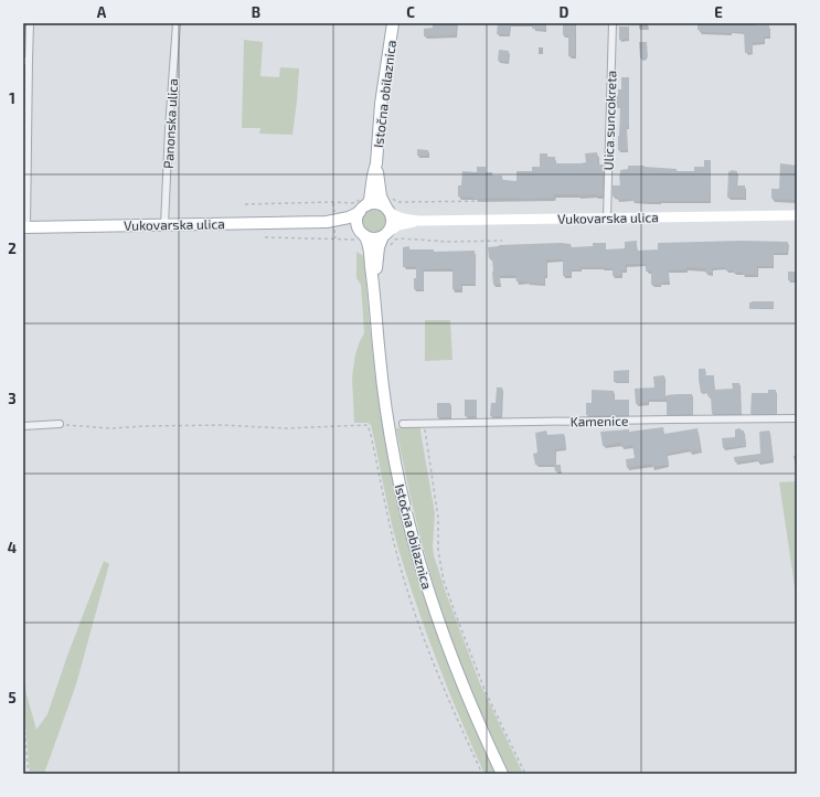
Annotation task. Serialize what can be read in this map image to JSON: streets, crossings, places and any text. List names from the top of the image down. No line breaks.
{"streets":{"main road":["Istočna obilaznica","Vukovarska ulica"],"street":["Ulica suncokreta","Panonska ulica","Kamenice"]},"crossings":[["Istočna obilaznica","Vukovarska ulica"],["Ulica suncokreta","Vukovarska ulica"],["Panonska ulica","Vukovarska ulica"]],"grid":{"columns":["A","B","C","D","E"],"rows":["1","2","3","4","5"]}}
